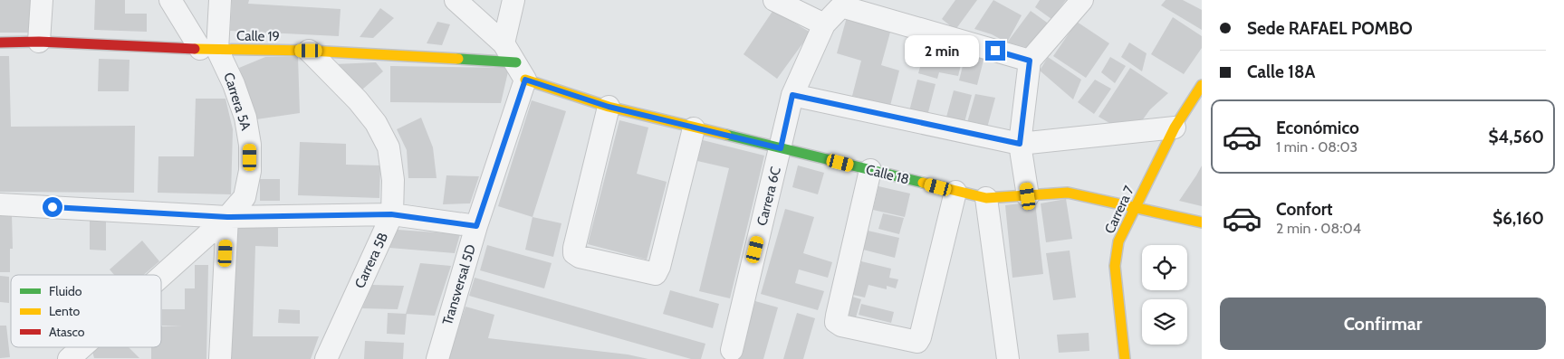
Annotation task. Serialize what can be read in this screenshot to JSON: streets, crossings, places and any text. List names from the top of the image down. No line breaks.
{"streets":{"street":["Calle 19","Carrera 5A","Calle 18","Carrera 6C","Carrera 7","Carrera 5B","Transversal 5D"]},"crossings":[["Calle 19","Carrera 5A"],["Calle 19","Calle 18"],["Calle 19","Carrera 5B"],["Calle 19","Transversal 5D"],["Calle 18","Carrera 6C"],["Calle 18","Carrera 7"],["Calle 18","Transversal 5D"]],"legend":["Fluido","Lento","Atasco"],"page":{"banner":["Sede RAFAEL POMBO","Calle 18A"],"bubble":"2 min","list":[{"name":"Económico","note":"1 min · 08:03","value":"$4,560"},{"name":"Confort","note":"2 min · 08:04","value":"$6,160"}],"buttons":"Confirmar"}}
